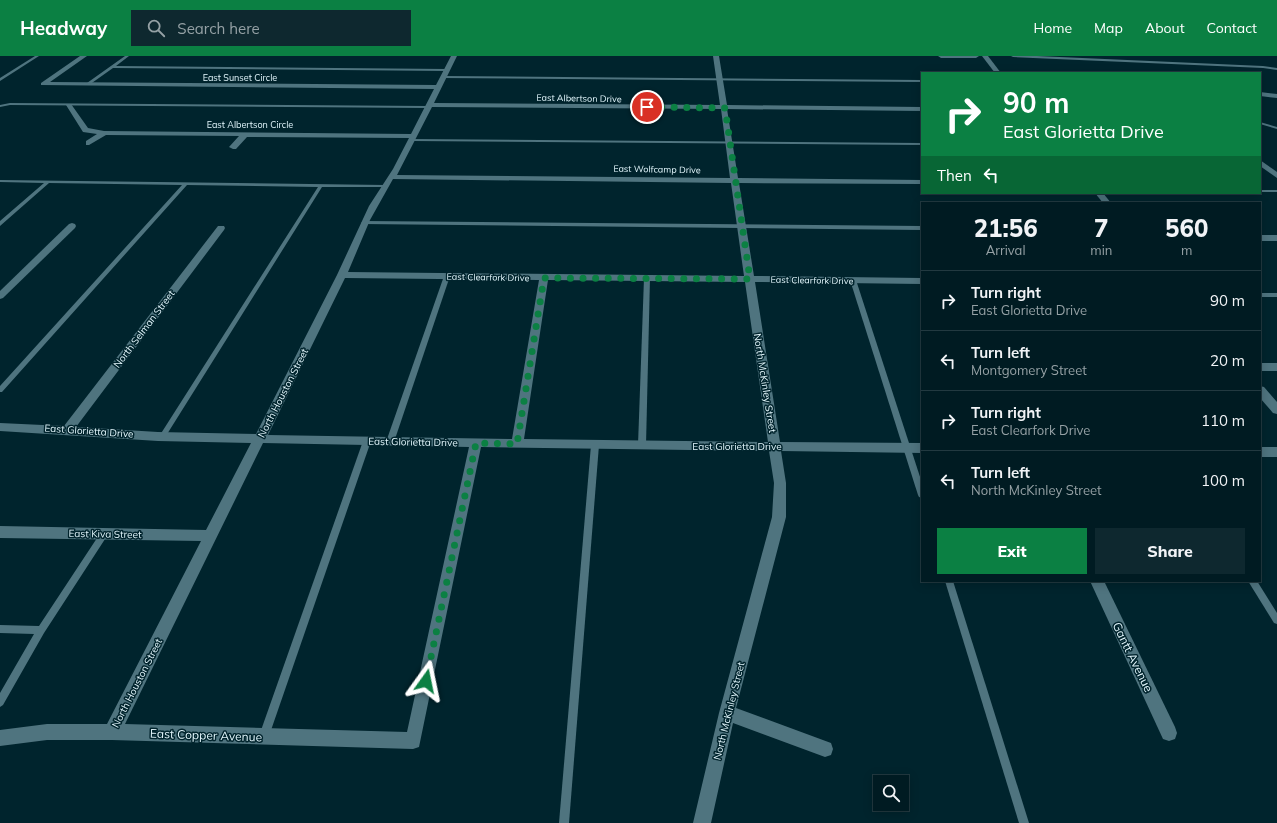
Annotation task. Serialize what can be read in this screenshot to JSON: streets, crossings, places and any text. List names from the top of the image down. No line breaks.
{"streets":{"street":["East Sunset Circle","East Albertson Drive","East Albertson Circle","East Wolfcamp Drive","East Clearfork Drive","North Selman Street","North McKinley Street","North Houston Street","East Glorietta Drive","East Kiva Street","Gantt Avenue","East Copper Avenue"]},"crossings":[["East Sunset Circle","North Houston Street"],["East Albertson Drive","North McKinley Street"],["East Albertson Drive","North Houston Street"],["East Albertson Circle","North Houston Street"],["East Wolfcamp Drive","North McKinley Street"],["East Wolfcamp Drive","North Houston Street"],["East Clearfork Drive","North McKinley Street"],["East Clearfork Drive","North Houston Street"],["North Selman Street","East Glorietta Drive"],["North McKinley Street","East Glorietta Drive"],["North Houston Street","East Glorietta Drive"],["North Houston Street","East Kiva Street"],["North Houston Street","East Copper Avenue"],["East Glorietta Drive","East Copper Avenue"]],"page":{"header":"Headway","search":"Search here","nav":["Home","Map","About","Contact"],"turn":["90 m","East Glorietta Drive"],"then":"Then","eta":["21:56","Arrival","7","min","560","m"],"list":[{"name":"Turn right","note":"East Glorietta Drive","value":"90 m"},{"name":"Turn left","note":"Montgomery Street","value":"20 m"},{"name":"Turn right","note":"East Clearfork Drive","value":"110 m"},{"name":"Turn left","note":"North McKinley Street","value":"100 m"}],"buttons":["Exit","Share"]}}
